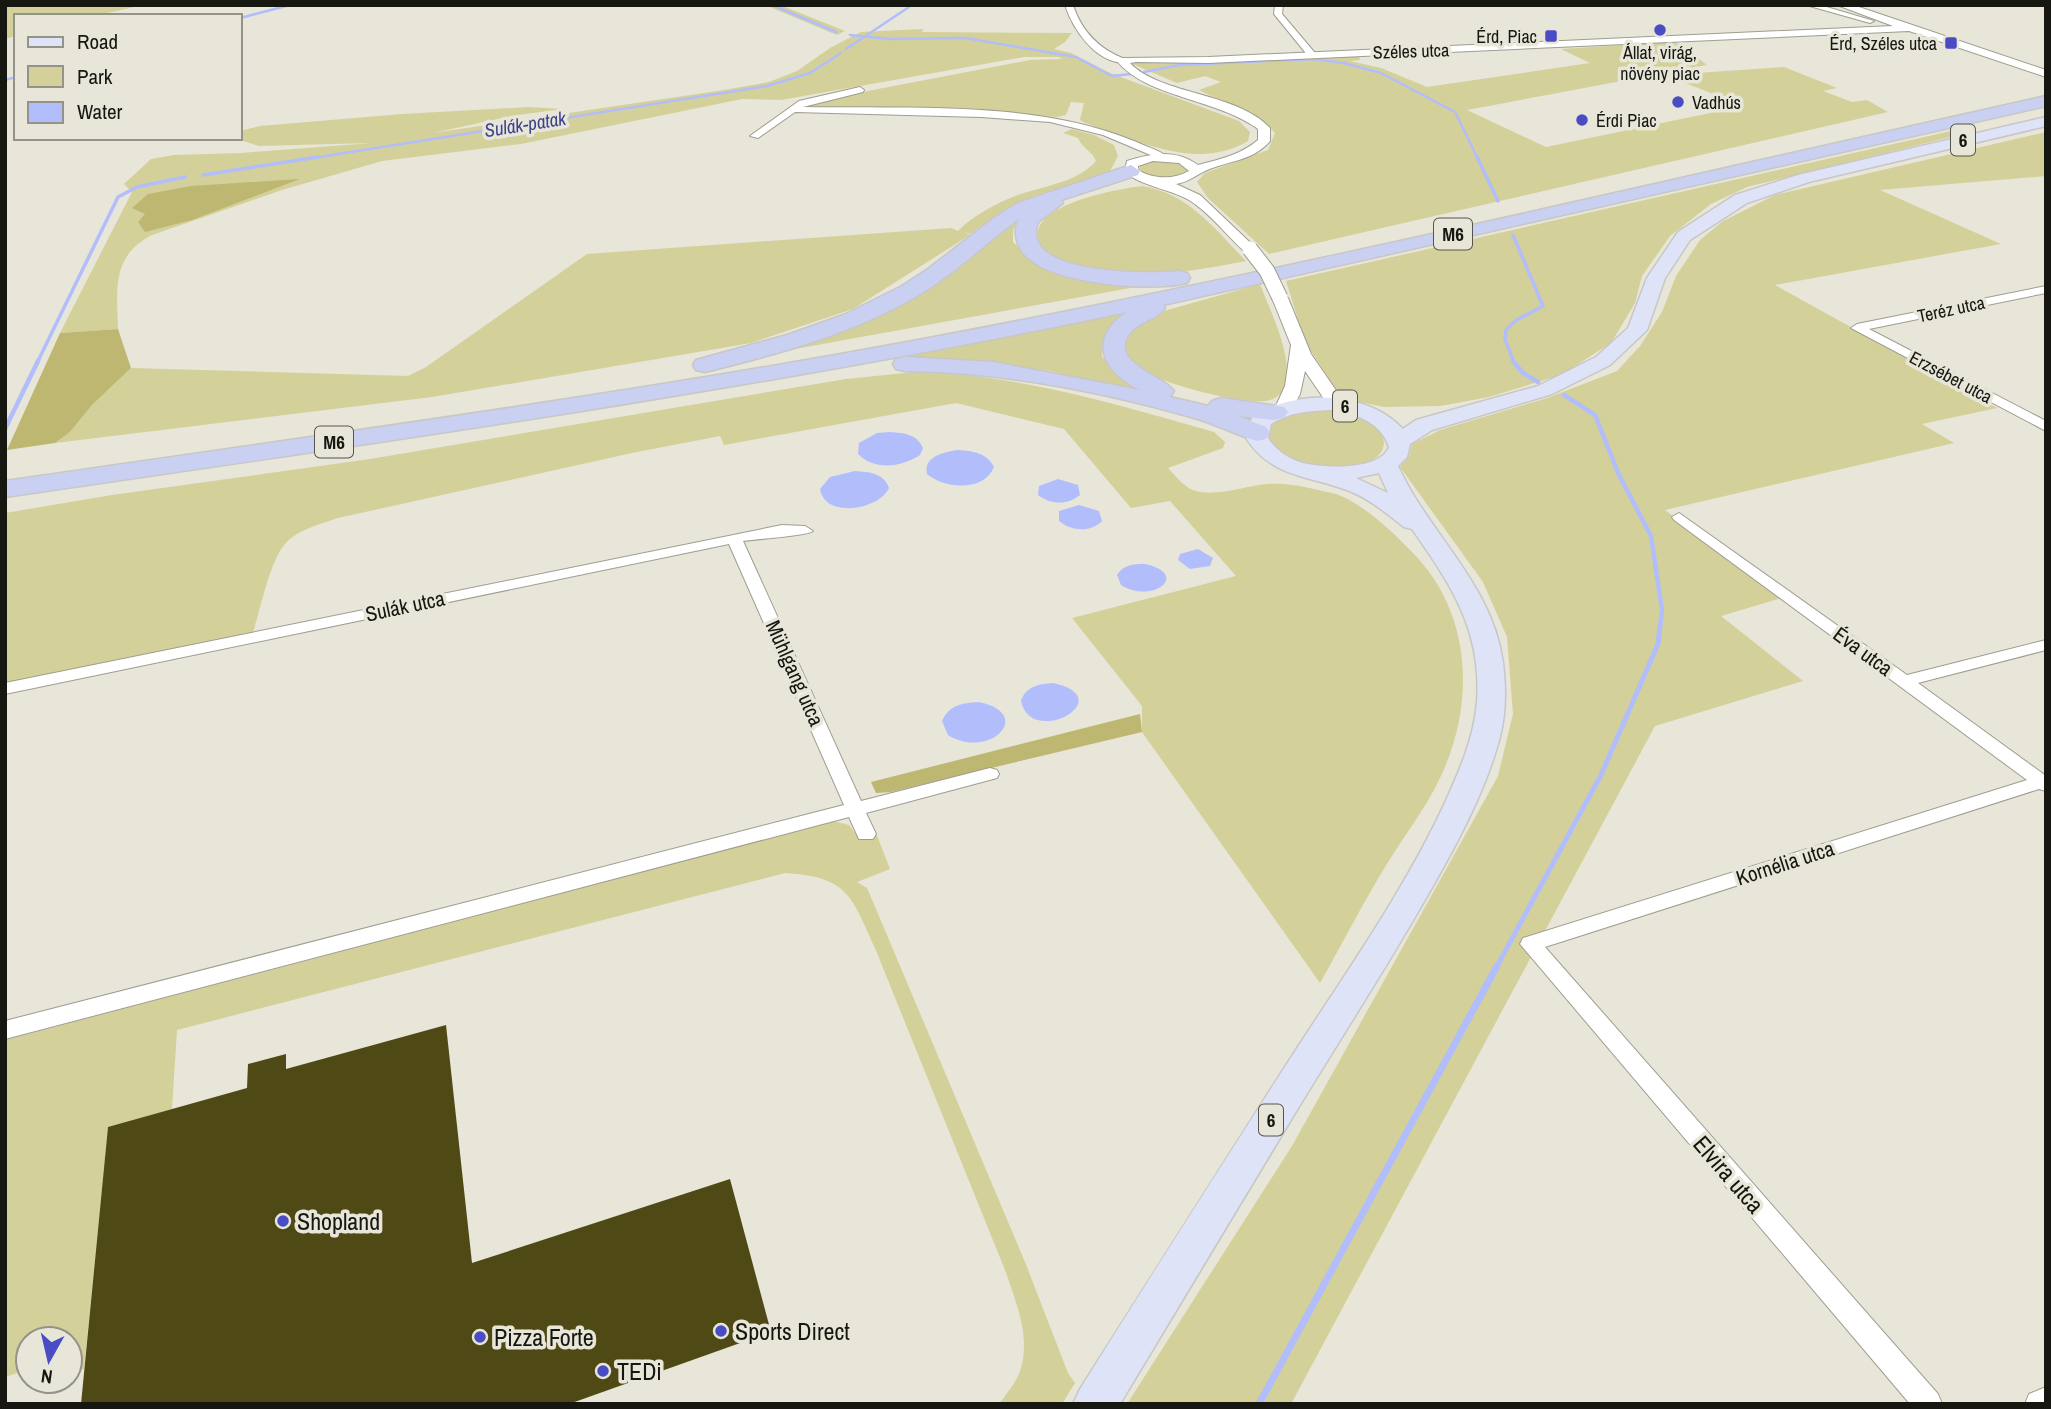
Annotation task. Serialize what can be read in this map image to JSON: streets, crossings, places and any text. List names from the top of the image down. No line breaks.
{"streets":{"highway":["M6"],"main road":["6"],"street":["Széles utca","Teréz utca","Erzsébet utca","Sulák utca","Éva utca","Mühlgang utca","Kornélia utca","Elvira utca"]},"crossings":[["Teréz utca","Erzsébet utca"],["Sulák utca","Mühlgang utca"],["Éva utca","Kornélia utca"],["Kornélia utca","Elvira utca"]],"water":["Sulák-patak"],"places":{"other":["Állat, virág, növény piac","Vadhús","Érdi Piac","Shopland","Sports Direct","Pizza Forte","TEDi"],"transit":["Érd, Piac","Érd, Széles utca"]},"legend":["Road","Park","Water"],"north":"bottom"}
